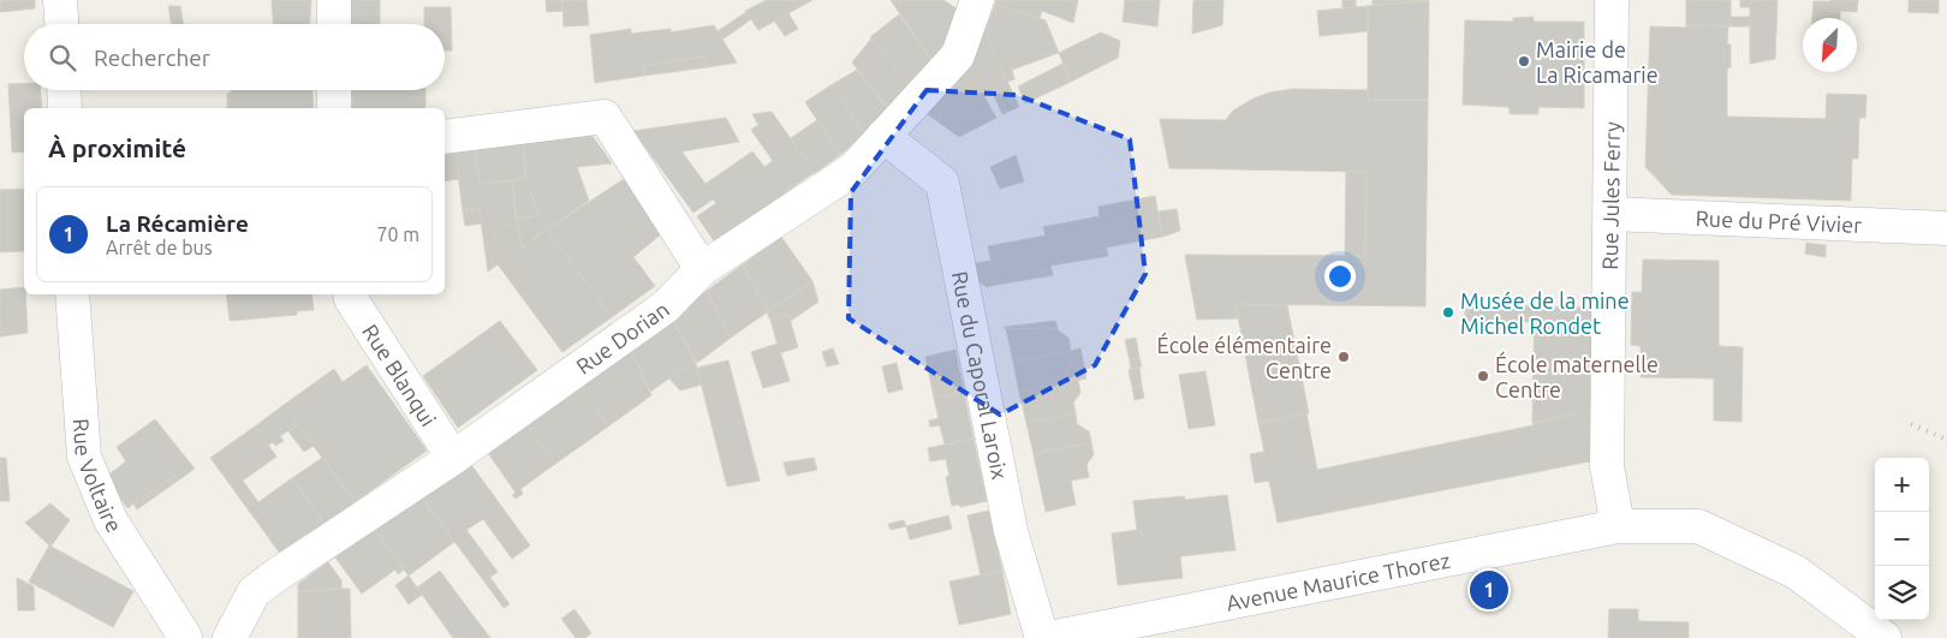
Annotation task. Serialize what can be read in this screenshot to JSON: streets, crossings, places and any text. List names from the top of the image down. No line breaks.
{"streets":{"street":["Rue Jules Ferry","Rue du Pré Vivier","Rue Dorian","Rue Blanqui","Rue du Caporal Laroix","Rue Voltaire","Avenue Maurice Thorez"]},"crossings":[["Rue Jules Ferry","Rue du Pré Vivier"],["Rue Jules Ferry","Avenue Maurice Thorez"],["Rue Dorian","Rue Blanqui"],["Rue Dorian","Rue du Caporal Laroix"]],"places":["Mairie de La Ricamarie","Musée de la mine Michel Rondet","École élémentaire Centre","École maternelle Centre"],"north":"bottom left","page":{"search":"Rechercher","heading":"À proximité","list":[{"mark":"1","name":"La Récamière","note":"Arrêt de bus","value":"70 m"}],"map_buttons":["+","−"],"pins":"1"}}
